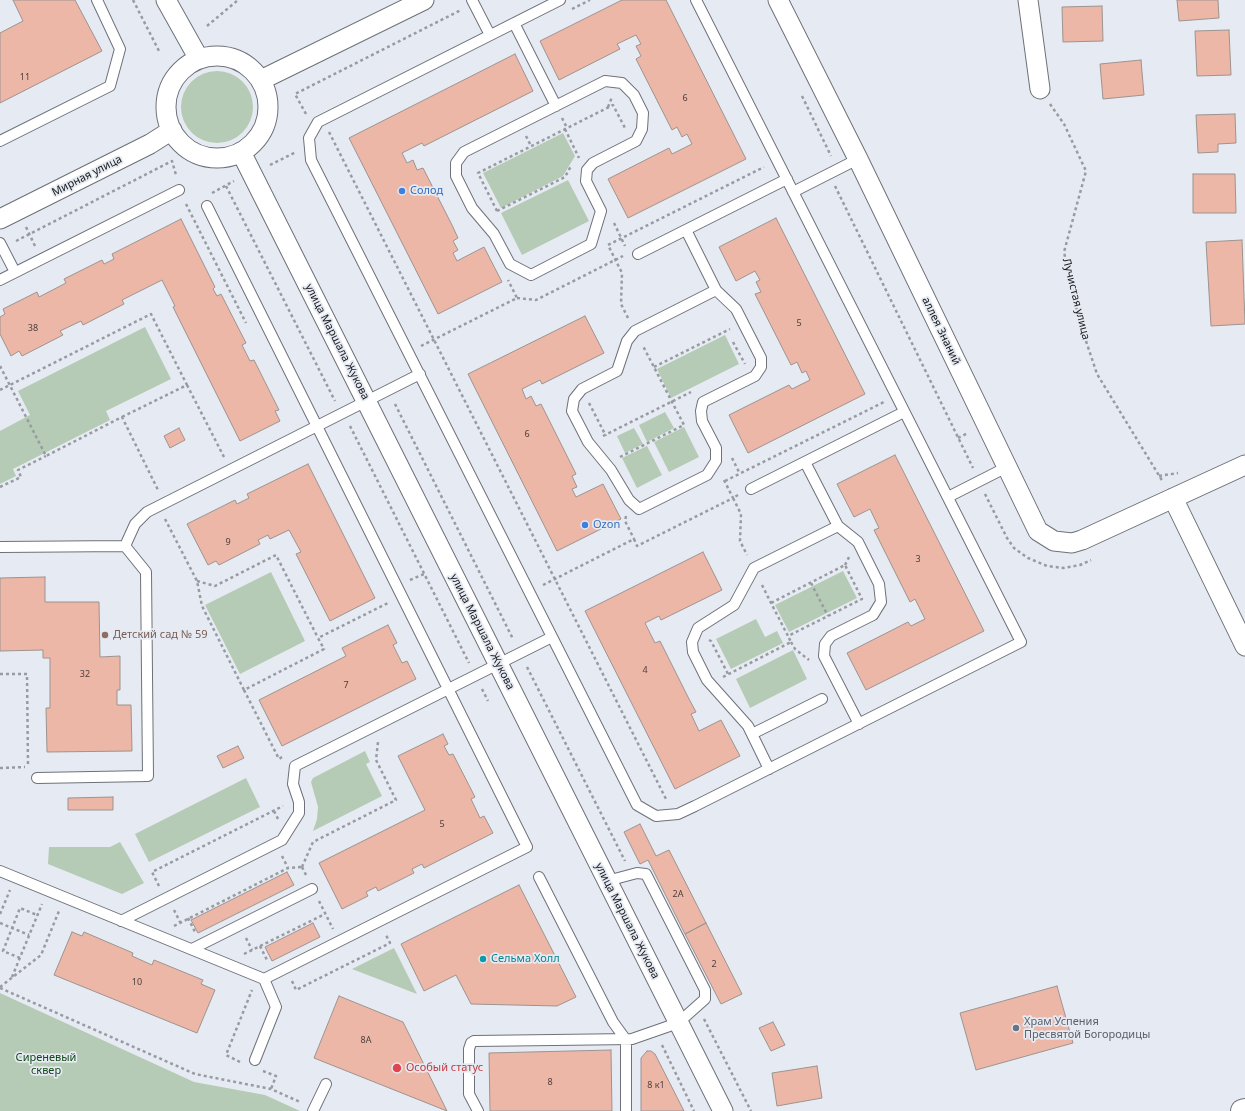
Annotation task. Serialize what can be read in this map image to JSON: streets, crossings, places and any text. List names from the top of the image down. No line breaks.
{"streets":{"street":["Мирная улица","аллея Знаний","улица Маршала Жукова"],"path":["Лучистая улица"]},"crossings":[["Мирная улица","улица Маршала Жукова"],["Лучистая улица","аллея Знаний"]],"parks":["Сиреневый сквер"],"places":["Солод","Ozon","Детский сад № 59","Сельма Холл","Храм Успения Пресвятой Богородицы","Особый статус"],"house_numbers":["11","6","5","38","6","9","3","4","32","7","5","2А","2","10","8А","8","8 к1"]}
